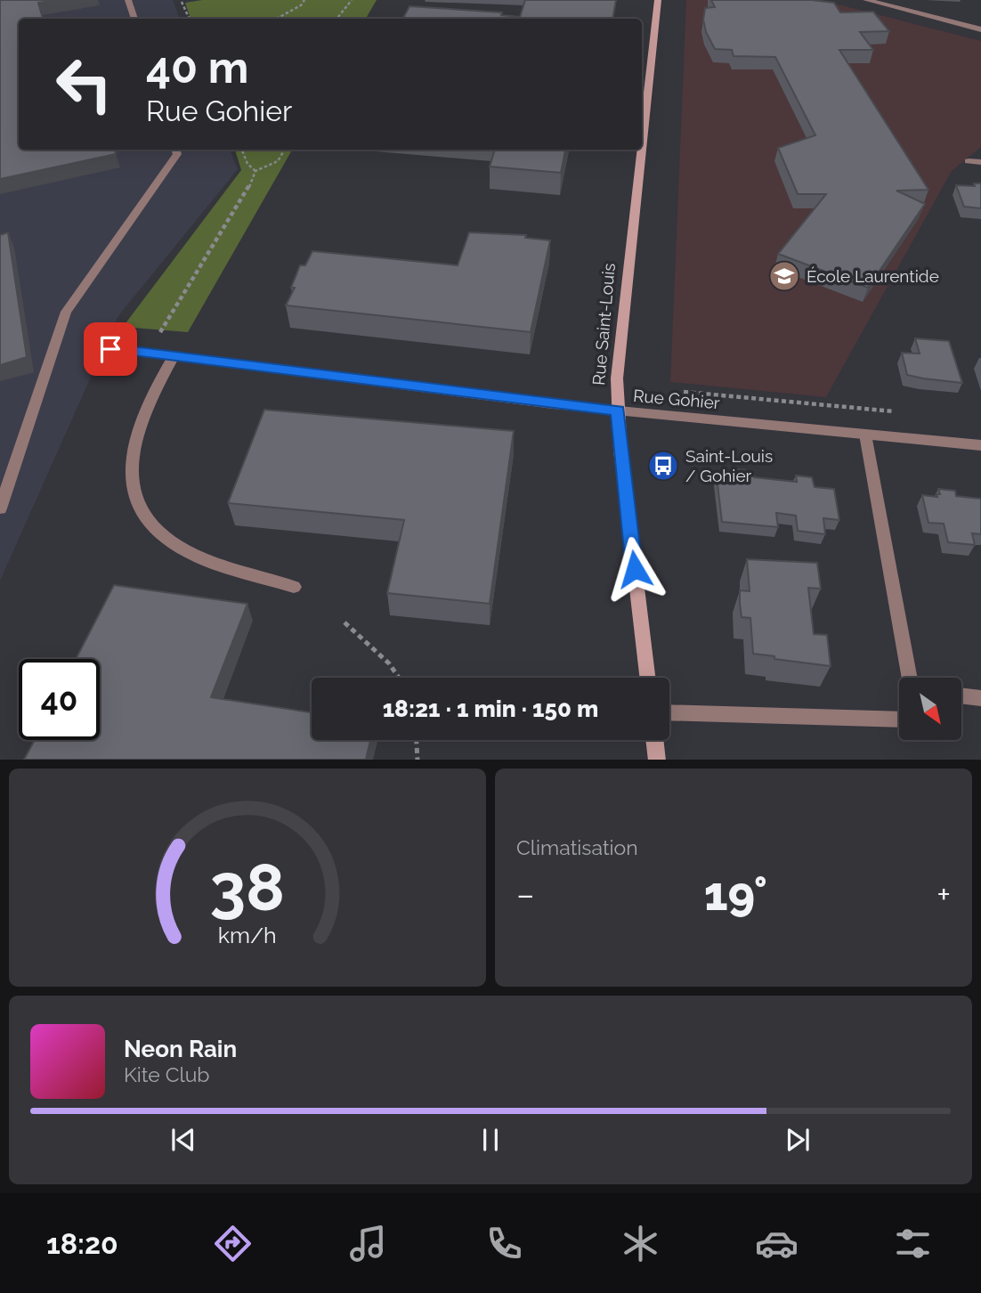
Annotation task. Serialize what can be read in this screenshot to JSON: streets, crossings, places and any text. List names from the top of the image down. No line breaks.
{"streets":{"street":["Rue Saint-Louis","Rue Gohier"]},"crossings":[["Rue Saint-Louis","Rue Gohier"]],"places":{"school or university":["École Laurentide"],"bus stop":["Saint-Louis / Gohier"]},"north":"bottom right","page":{"turn":["40 m","Rue Gohier"],"limit":"40","trip":"18:21 · 1 min · 150 m","tile":"Climatisation","heat":["−","19°","+"],"song":["Neon Rain","Kite Club"],"tabs":"18:20","gauge":["38","km/h"]}}
